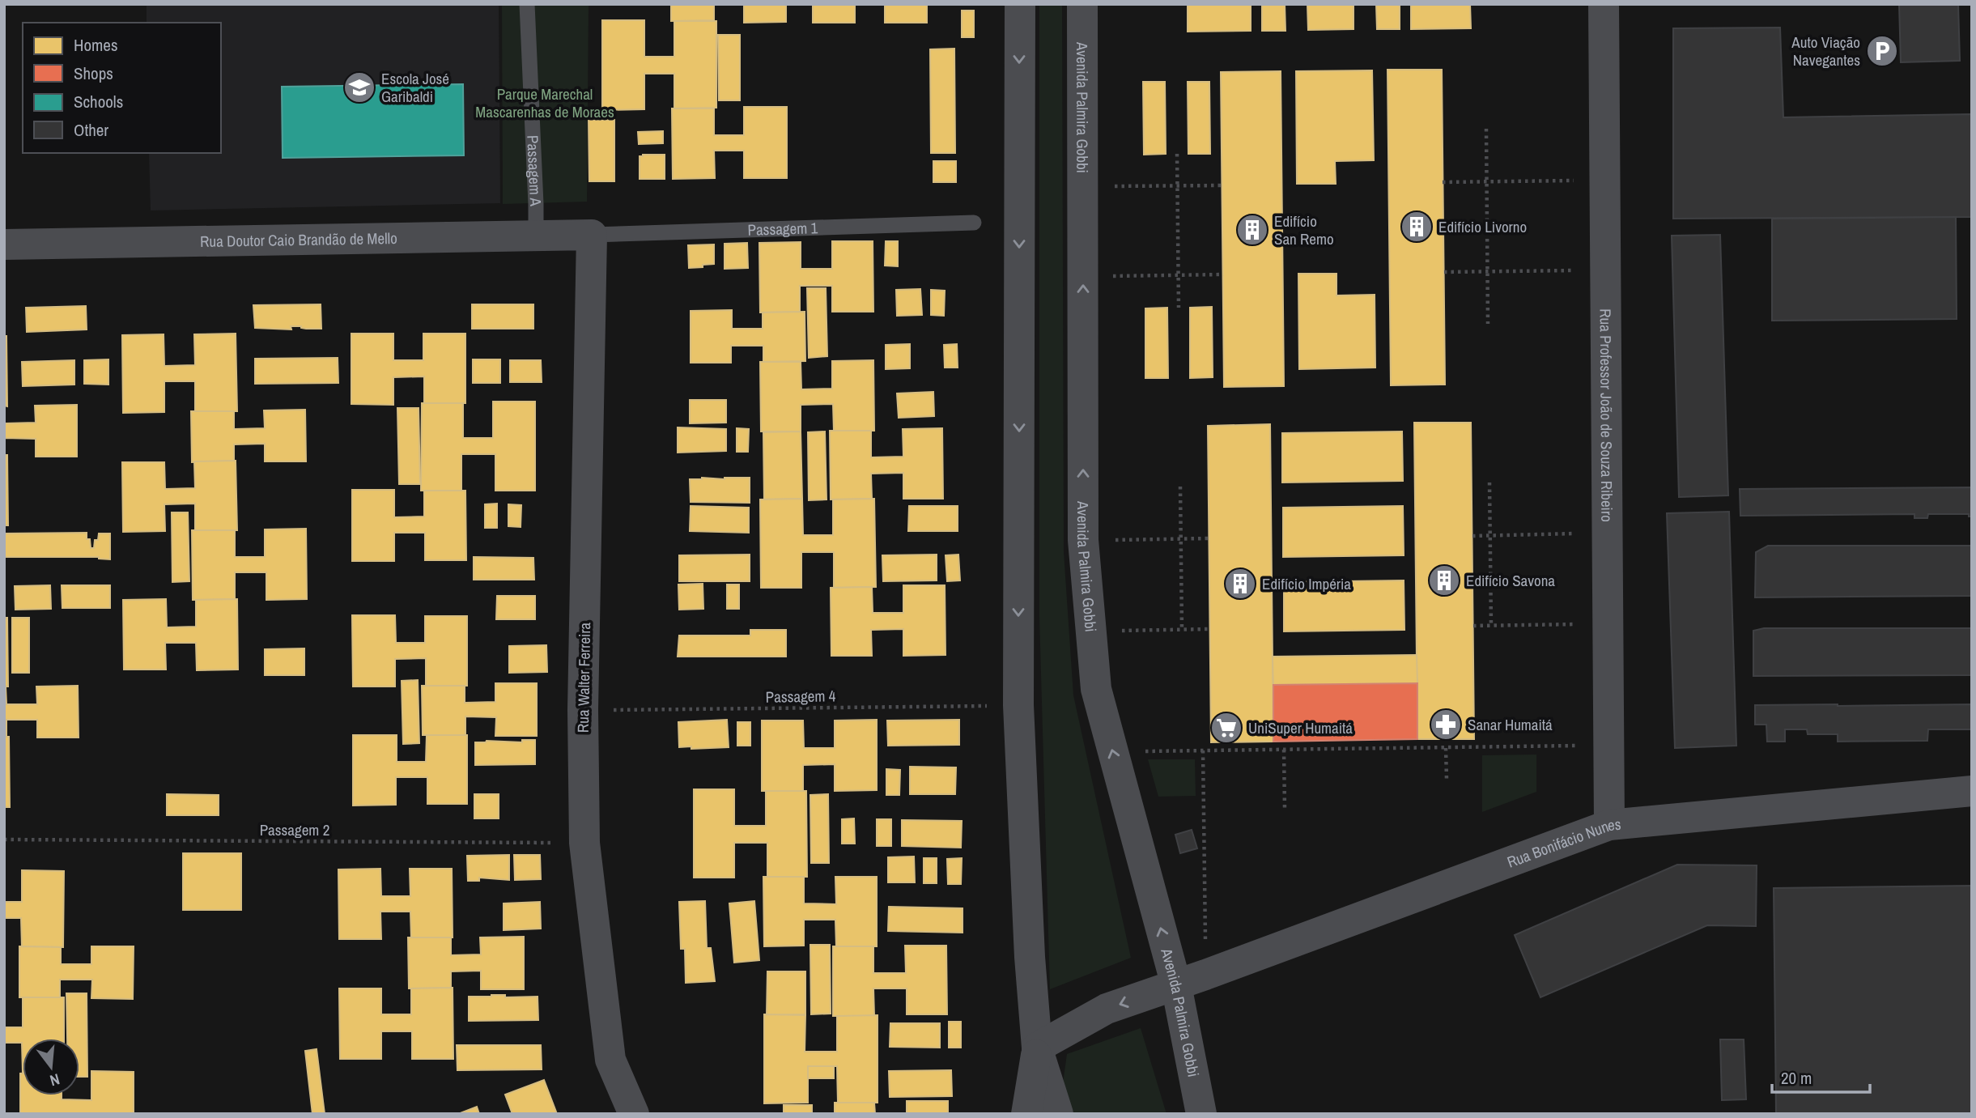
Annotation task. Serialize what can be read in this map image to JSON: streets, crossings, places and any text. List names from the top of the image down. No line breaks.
{"streets":{"street":["Avenida Palmira Gobbi","Rua Doutor Caio Brandão de Mello","Rua Professor João de Souza Ribeiro","Rua Walter Ferreira","Rua Bonifácio Nunes"],"lane":["Passagem A","Passagem 1"],"path":["Passagem 4","Passagem 2"]},"crossings":[["Avenida Palmira Gobbi","Rua Bonifácio Nunes"],["Passagem A","Rua Doutor Caio Brandão de Mello"],["Passagem 1","Rua Doutor Caio Brandão de Mello"],["Passagem 1","Rua Walter Ferreira"],["Rua Doutor Caio Brandão de Mello","Rua Walter Ferreira"],["Rua Professor João de Souza Ribeiro","Rua Bonifácio Nunes"],["Rua Walter Ferreira","Passagem 4"],["Rua Walter Ferreira","Passagem 2"]],"parks":["Parque Marechal Mascarenhas de Moraes"],"places":{"parking":["Auto Viação Navegantes"],"school or university":["Escola José Garibaldi"],"building":["Edifício Livorno","Edifício San Remo","Edifício Savona","Edifício Impéria"],"pharmacy":["Sanar Humaitá"],"supermarket":["UniSuper Humaitá"]},"legend":["Homes","Shops","Schools","Other"],"scale_bar":"20 m","north":"bottom"}
